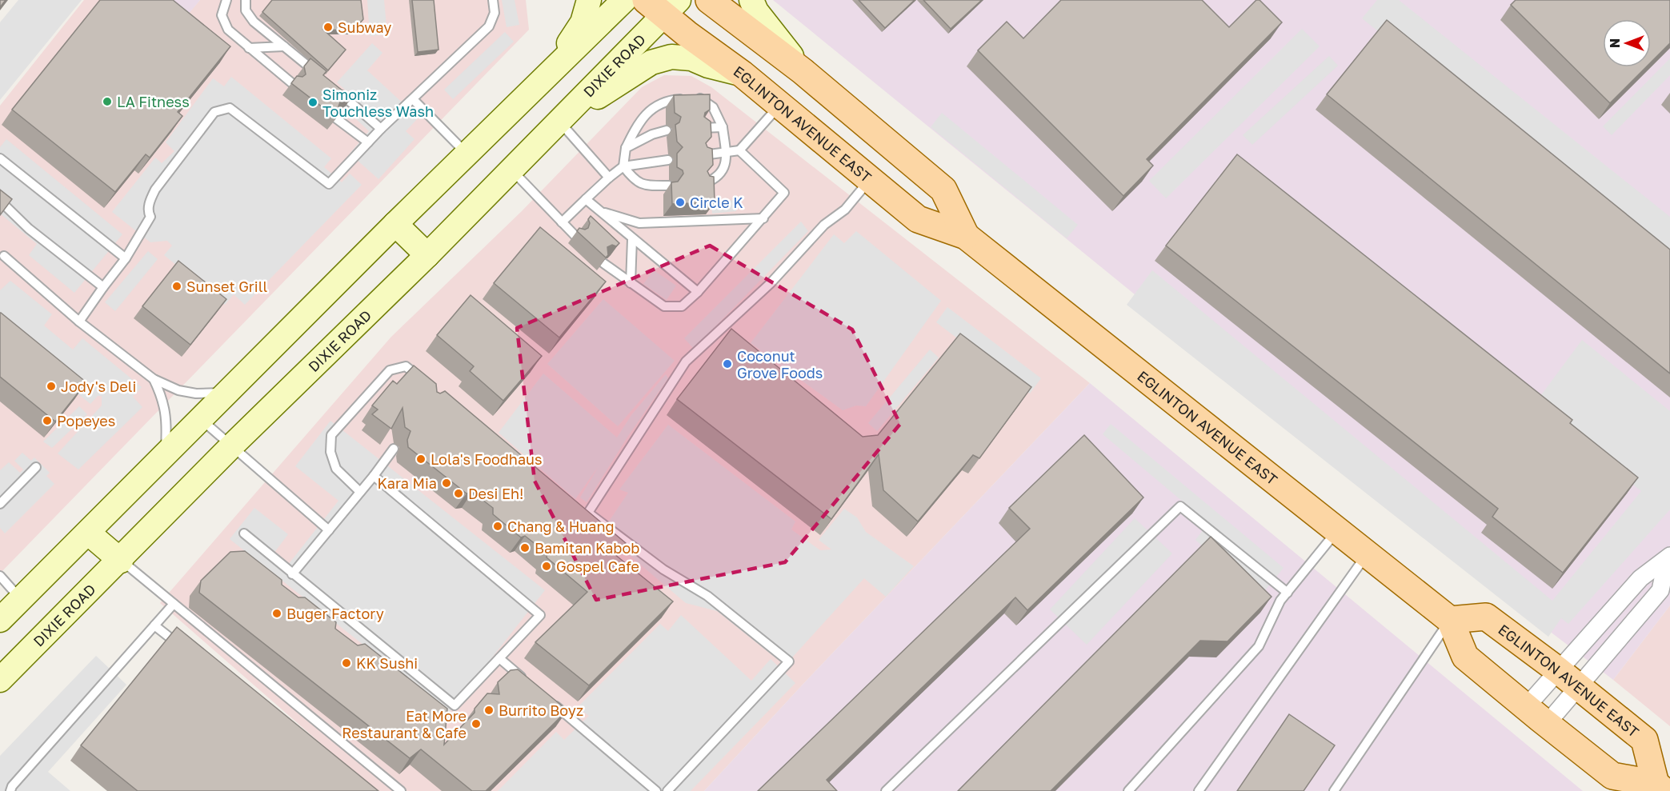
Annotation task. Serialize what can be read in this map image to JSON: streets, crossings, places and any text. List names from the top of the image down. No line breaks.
{"streets":{"main road":["DIXIE ROAD","EGLINTON AVENUE EAST"]},"crossings":[["DIXIE ROAD","EGLINTON AVENUE EAST"]],"places":["Subway","LA Fitness","Simoniz Touchless Wash","Circle K","Sunset Grill","Coconut Grove Foods","Jody's Deli","Popeyes","Lola's Foodhaus","Kara Mia","Desi Eh!","Chang & Huang","Bamitan Kabob","Gospel Cafe","Buger Factory","KK Sushi","Burrito Boyz","Eat More Restaurant & Cafe"],"north":"left"}
